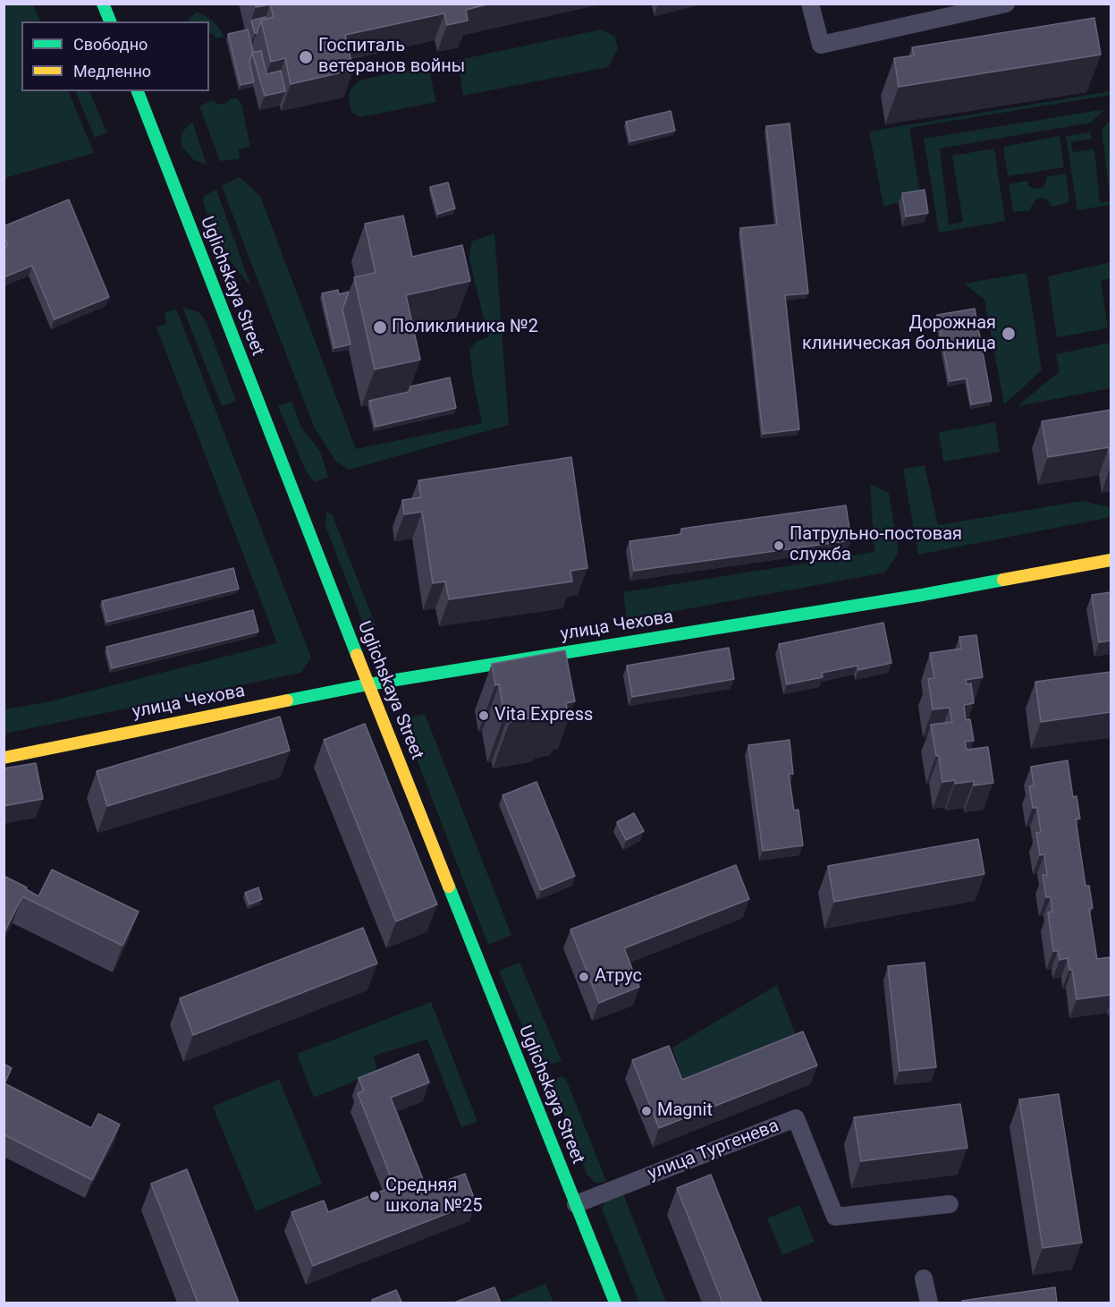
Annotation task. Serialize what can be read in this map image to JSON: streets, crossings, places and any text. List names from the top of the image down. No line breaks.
{"streets":{"main road":["Uglichskaya Street","улица Чехова"],"street":["улица Тургенева"]},"crossings":[["Uglichskaya Street","улица Чехова"],["Uglichskaya Street","улица Тургенева"]],"places":["Госпиталь ветеранов войны","Поликлиника №2","Дорожная клиническая больница","Патрульно-постовая служба","Vita Express","Атрус","Magnit","Средняя школа №25"],"legend":["Свободно","Медленно"]}
